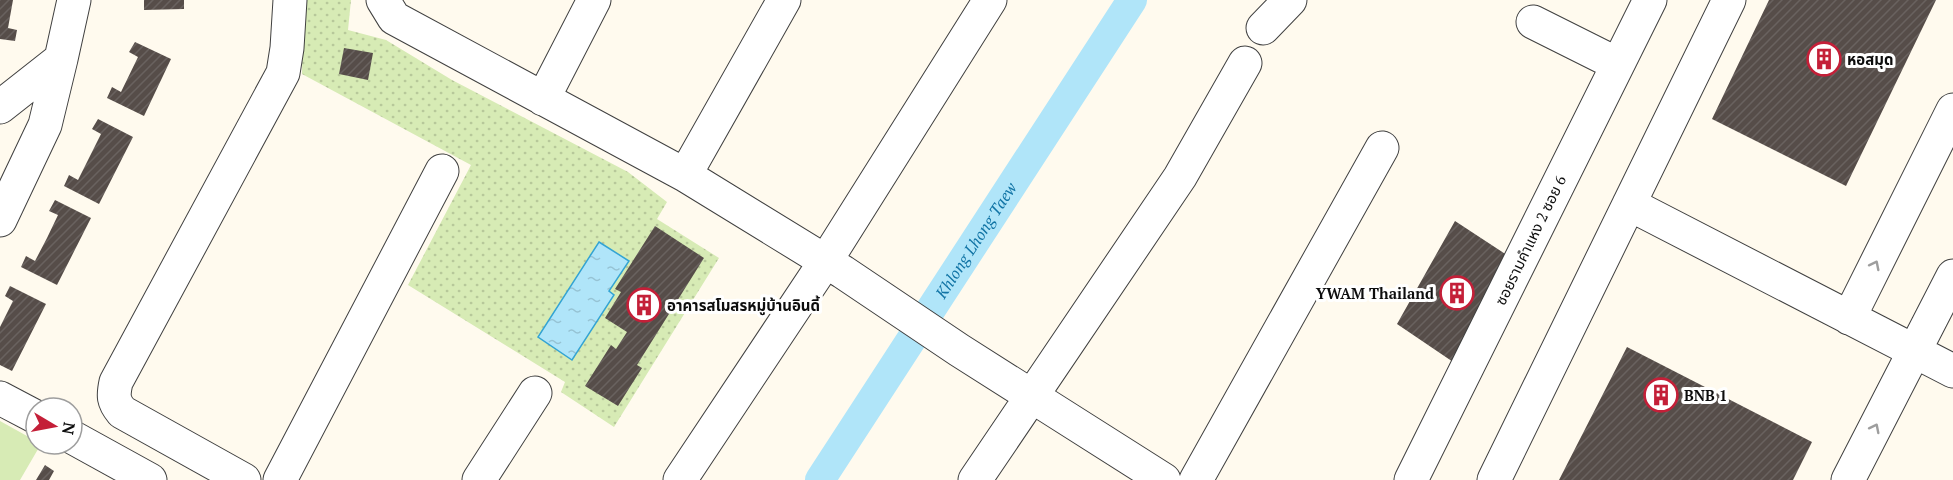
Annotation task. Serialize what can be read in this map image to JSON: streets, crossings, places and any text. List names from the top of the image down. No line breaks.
{"streets":{"street":["ซอยรามคำแหง 2 ซอย 6"]},"water":["Khlong Lhong Taew"],"places":{"building":["หอสมุด","YWAM Thailand","อาคารสโมสรหมู่บ้านอินดี้","BNB 1"]},"north":"right"}
